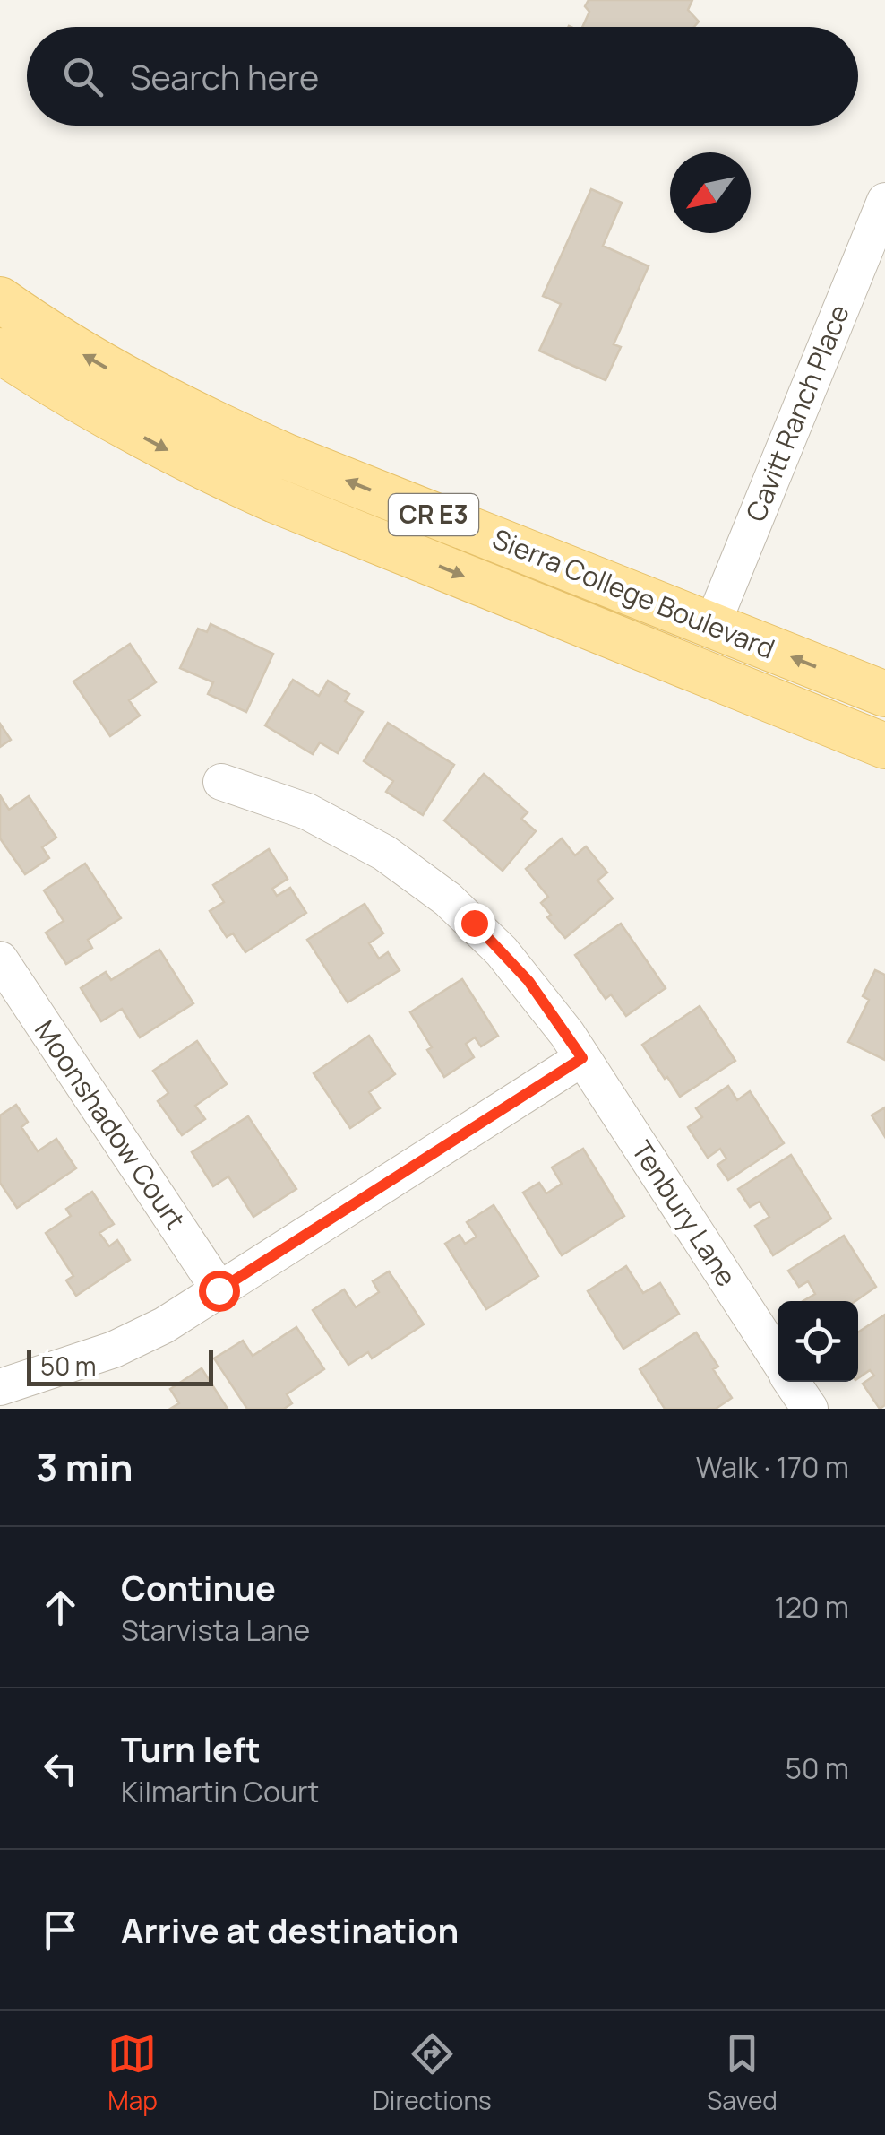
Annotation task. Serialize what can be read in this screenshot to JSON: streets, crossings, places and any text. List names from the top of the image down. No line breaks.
{"streets":{"main road":["CR E3","Sierra College Boulevard"],"street":["Cavitt Ranch Place","Moonshadow Court","Tenbury Lane"]},"crossings":[["Cavitt Ranch Place","Sierra College Boulevard"]],"scale_bar":"50 m","north":"bottom left","page":{"search":"Search here","scale":"50 m","heading":["3 min","Walk · 170 m"],"list":[["Continue","Starvista Lane","120 m"],["Turn left","Kilmartin Court","50 m"],"Arrive at destination"],"nav":["Map","Directions","Saved"]}}
